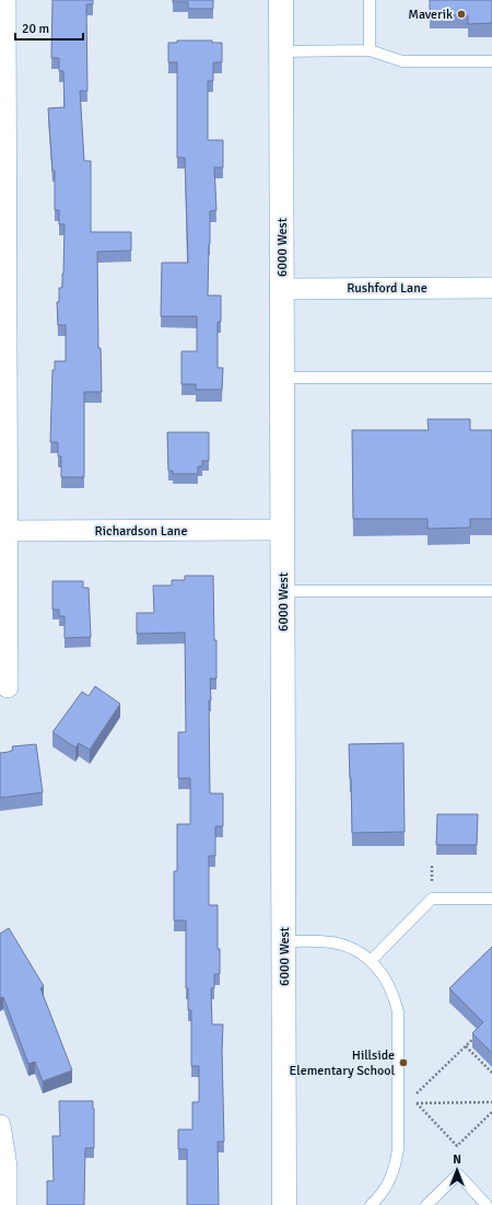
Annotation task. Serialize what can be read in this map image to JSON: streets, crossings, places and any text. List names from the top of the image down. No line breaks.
{"streets":{"street":["6000 West","Rushford Lane","Richardson Lane"]},"crossings":[["6000 West","Rushford Lane"],["6000 West","Richardson Lane"]],"places":["Maverik","Hillside Elementary School"],"scale_bar":"20 m","north":"top"}
